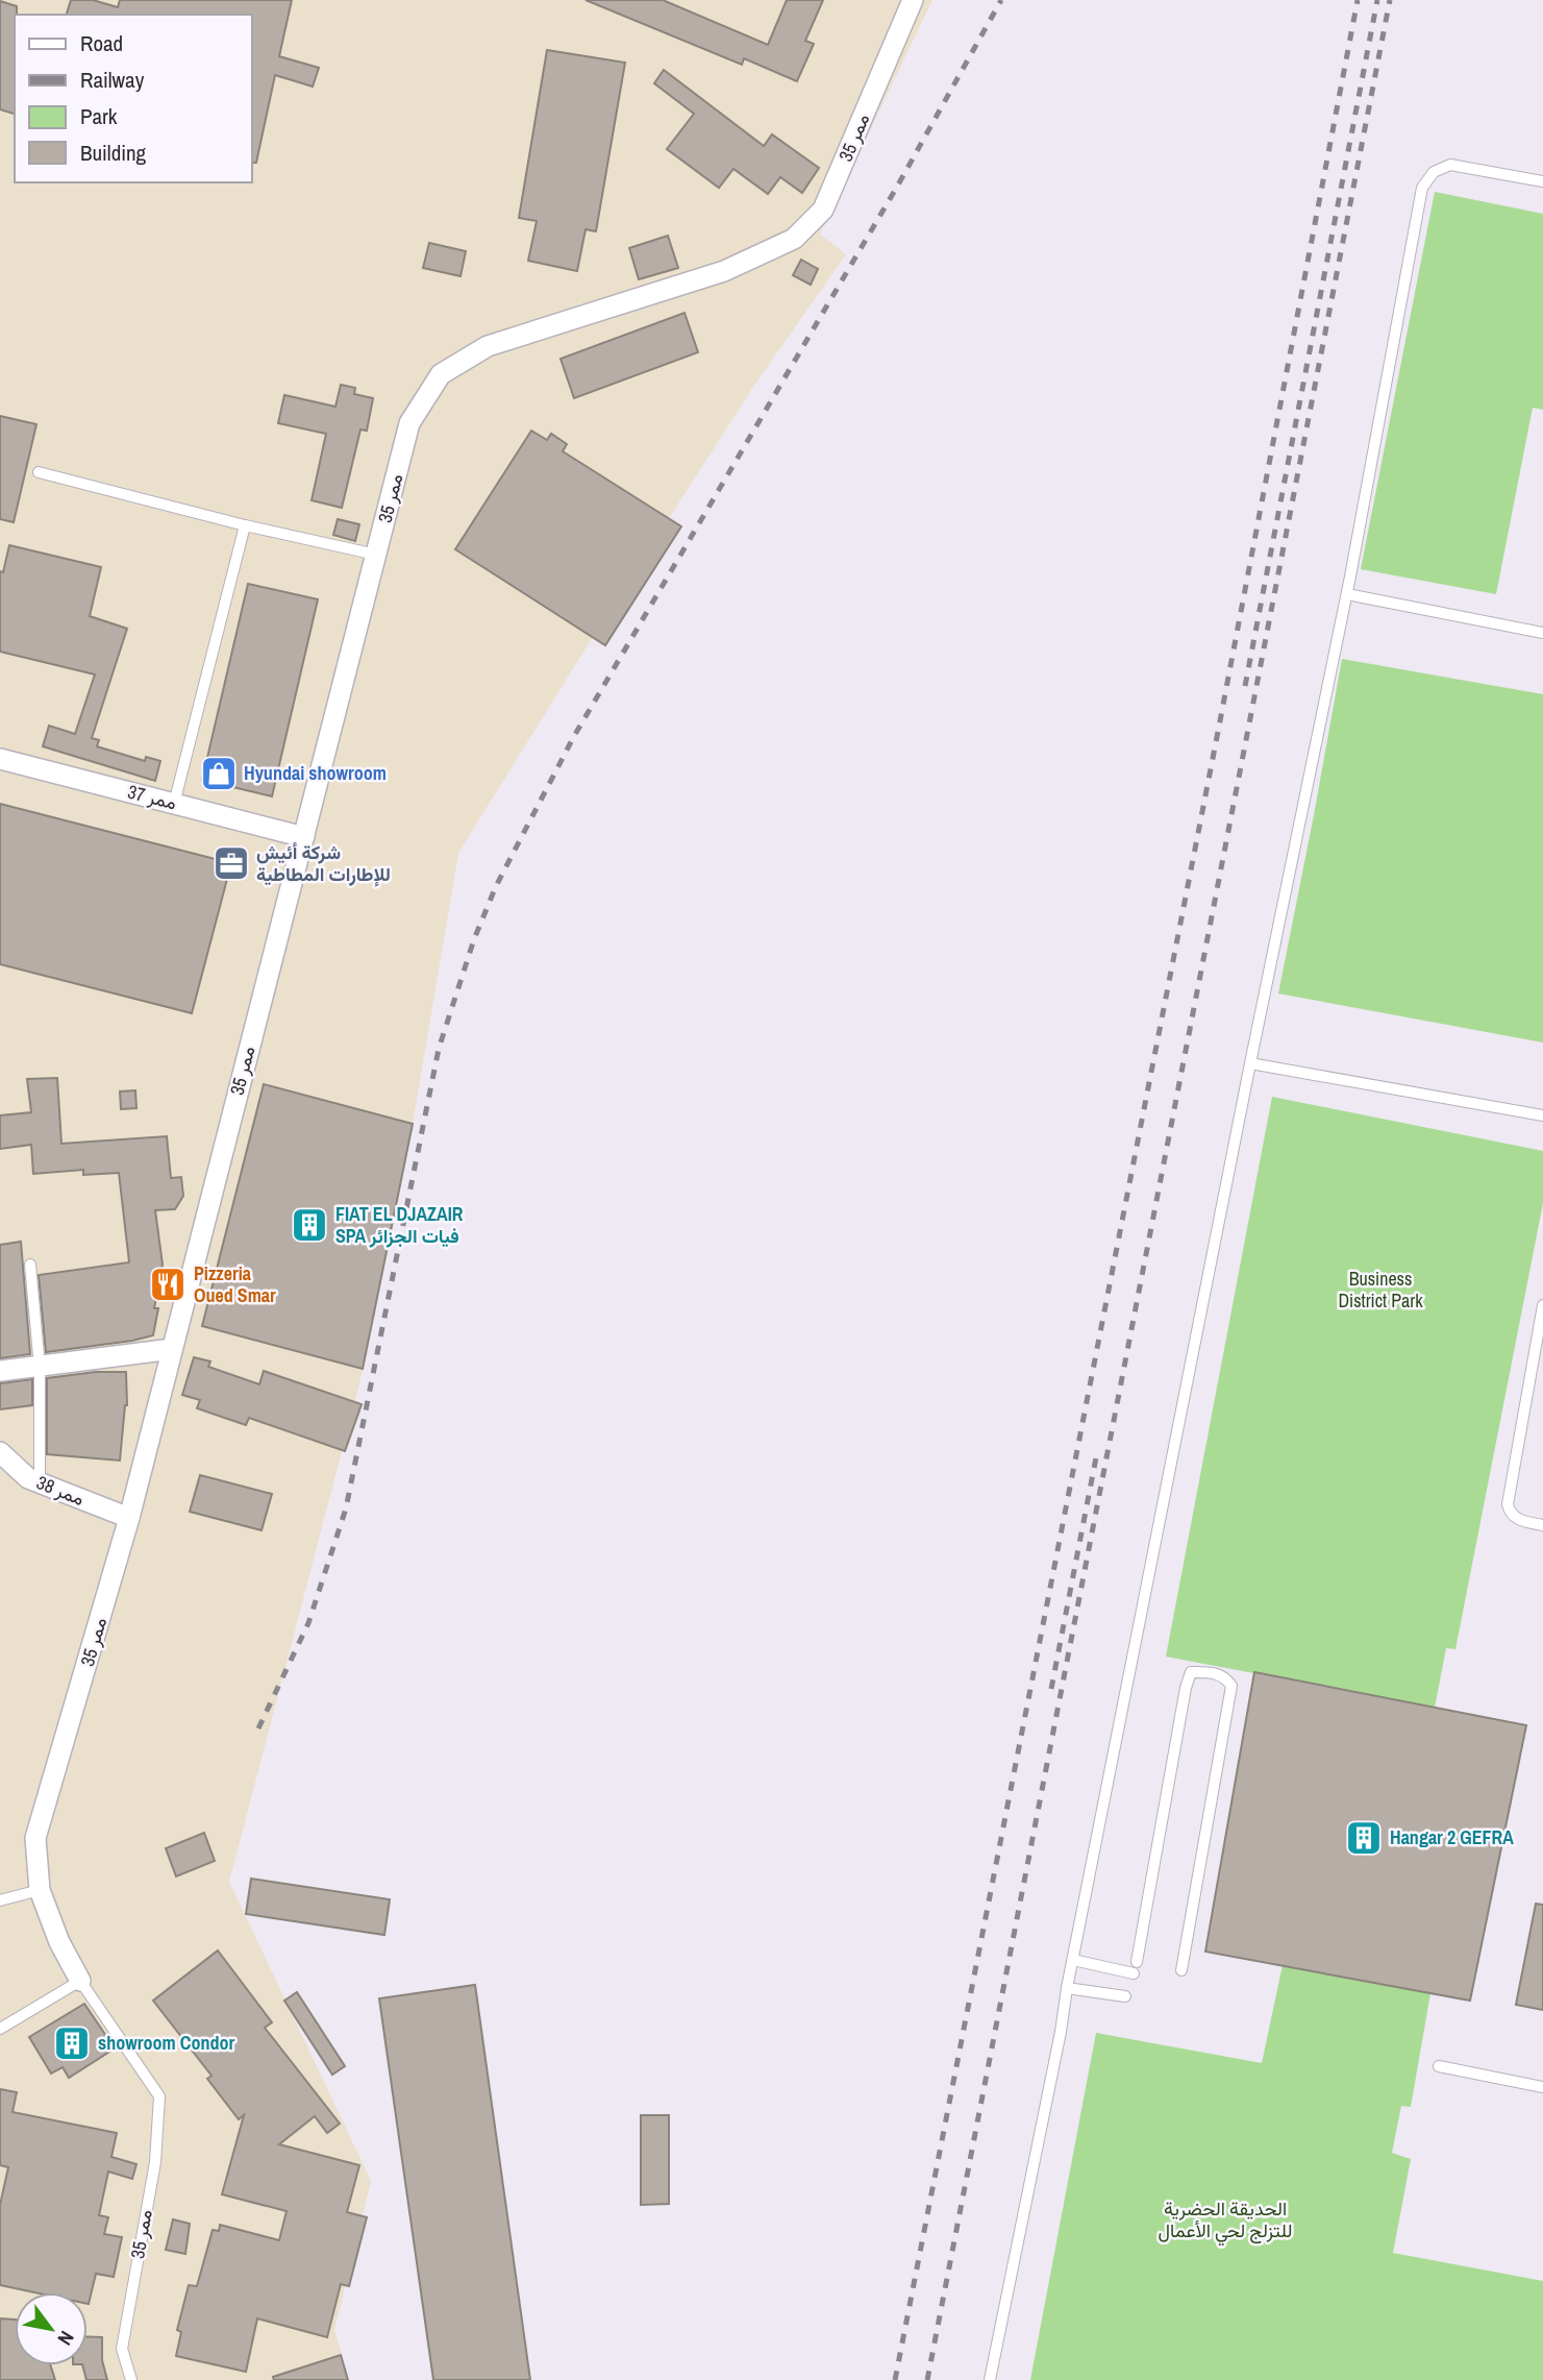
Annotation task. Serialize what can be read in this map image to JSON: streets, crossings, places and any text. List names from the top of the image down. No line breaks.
{"streets":{"street":["ممر 35","ممر 37","ممر 38"]},"crossings":[["ممر 35","ممر 37"],["ممر 35","ممر 38"]],"parks":["Business District Park","الحديقة الحضرية للتزلج لحي الأعمال"],"places":{"shop":["Hyundai showroom"],"office":["شركة أئيش للإطارات المطاطية"],"building":["FIAT EL DJAZAIR SPA فيات الجزائر","Hangar 2 GEFRA","showroom Condor"],"restaurant":["Pizzeria Oued Smar"]},"legend":["Road","Railway","Park","Building"],"north":"bottom right"}
